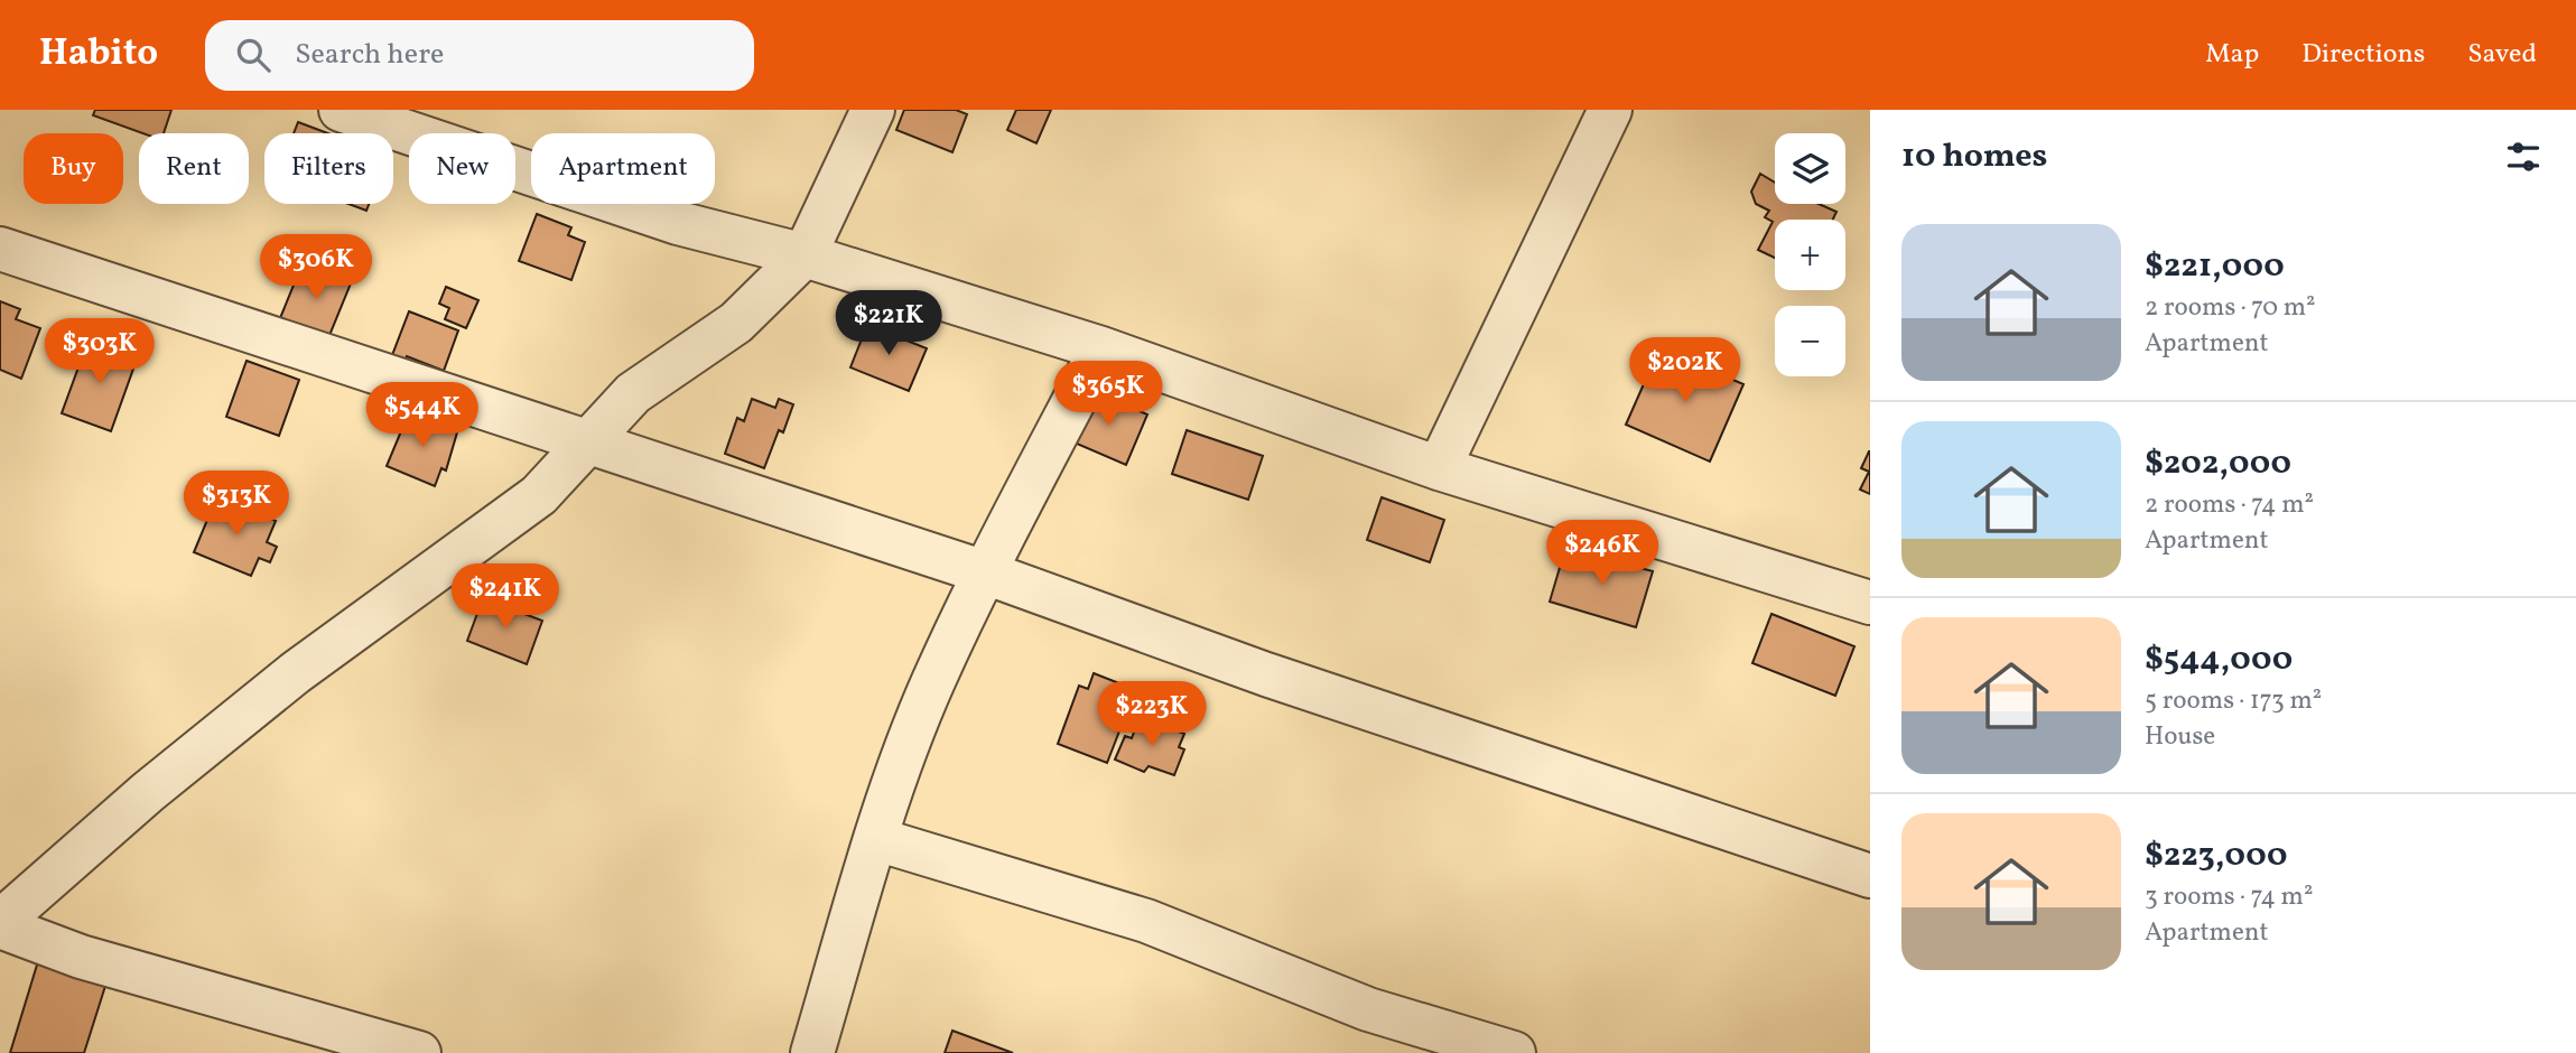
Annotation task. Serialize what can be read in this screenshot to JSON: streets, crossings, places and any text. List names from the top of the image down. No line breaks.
{"page":{"header":"Habito","search":"Search here","nav":["Map","Directions","Saved"],"heading":"10 homes","map_buttons":["+","−"],"chip":["Buy","Rent","Filters","New","Apartment"],"list":[{"name":"$221,000","note":"2 rooms · 70 m² · Apartment"},{"name":"$202,000","note":"2 rooms · 74 m² · Apartment"},{"name":"$544,000","note":"5 rooms · 173 m² · House"},{"name":"$223,000","note":"3 rooms · 74 m² · Apartment"}],"price":["$306K","$221K","$303K","$202K","$365K","$544K","$313K","$246K","$241K","$223K"]}}
